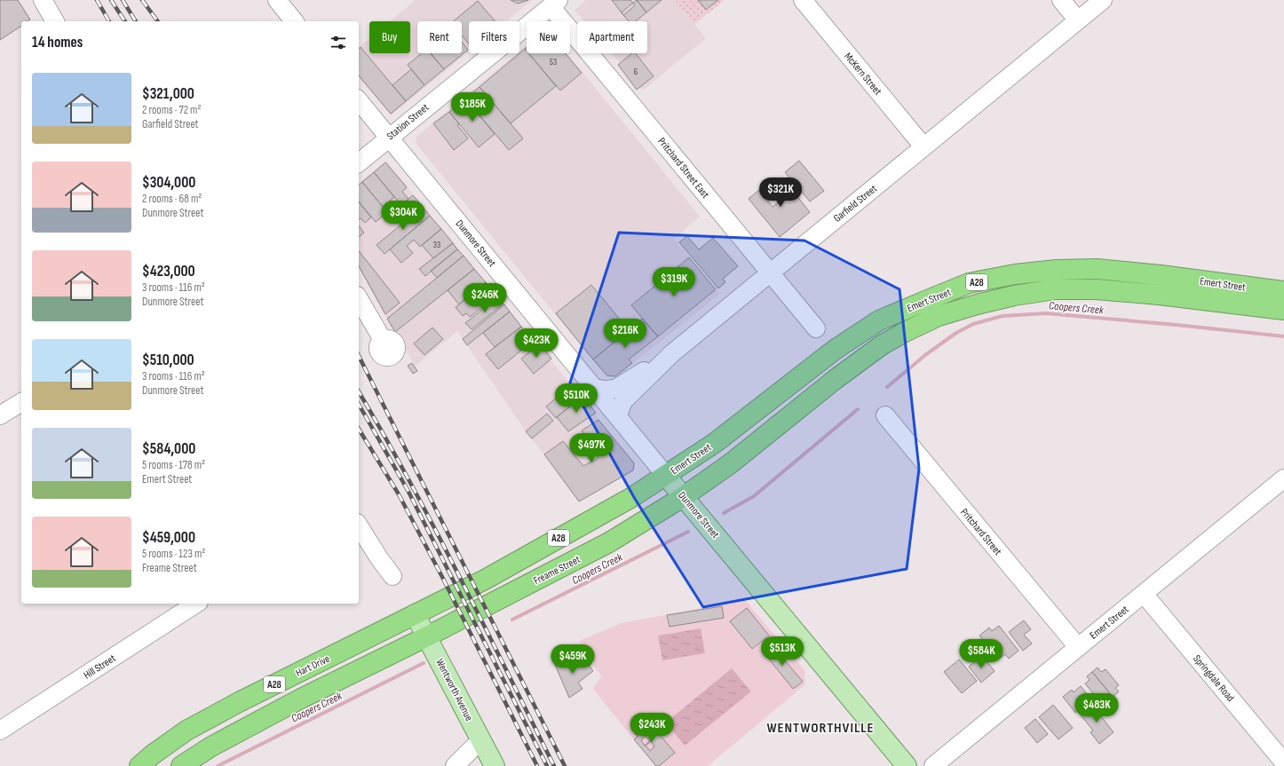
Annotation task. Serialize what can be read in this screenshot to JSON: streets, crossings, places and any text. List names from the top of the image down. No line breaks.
{"streets":{"highway":["A28","Emert Street","Freame Street","Hart Drive"],"main road":["Dunmore Street","Wentworth Avenue"],"street":["McKern Street","Station Street","Pritchard Street East","Garfield Street","Pritchard Street","Hill Street","Springdale Road"]},"crossings":[["McKern Street","Garfield Street"],["Station Street","Pritchard Street East"],["Station Street","Dunmore Street"],["Pritchard Street East","Garfield Street"],["Garfield Street","Dunmore Street"],["Dunmore Street","A28"],["Dunmore Street","Emert Street"],["Dunmore Street","Freame Street"],["A28","Emert Street"],["A28","Freame Street"],["A28","Hart Drive"],["A28","Wentworth Avenue"],["Emert Street","Pritchard Street"],["Emert Street","Freame Street"],["Emert Street","Springdale Road"],["Freame Street","Wentworth Avenue"],["Hart Drive","Wentworth Avenue"]],"districts":["WENTWORTHVILLE"],"water":["Coopers Creek"],"house_numbers":["53","6","33"],"page":{"chip":["Buy","Rent","Filters","New","Apartment"],"heading":"14 homes","list":[{"name":"$321,000","note":"2 rooms · 72 m² · Garfield Street"},{"name":"$304,000","note":"2 rooms · 68 m² · Dunmore Street"},{"name":"$423,000","note":"3 rooms · 116 m² · Dunmore Street"},{"name":"$510,000","note":"3 rooms · 116 m² · Dunmore Street"},{"name":"$584,000","note":"5 rooms · 178 m² · Emert Street"},{"name":"$459,000","note":"5 rooms · 123 m² · Freame Street"}],"price":["$185K","$321K","$304K","$319K","$246K","$216K","$423K","$510K","$497K","$513K","$584K","$459K","$483K","$243K"]}}
